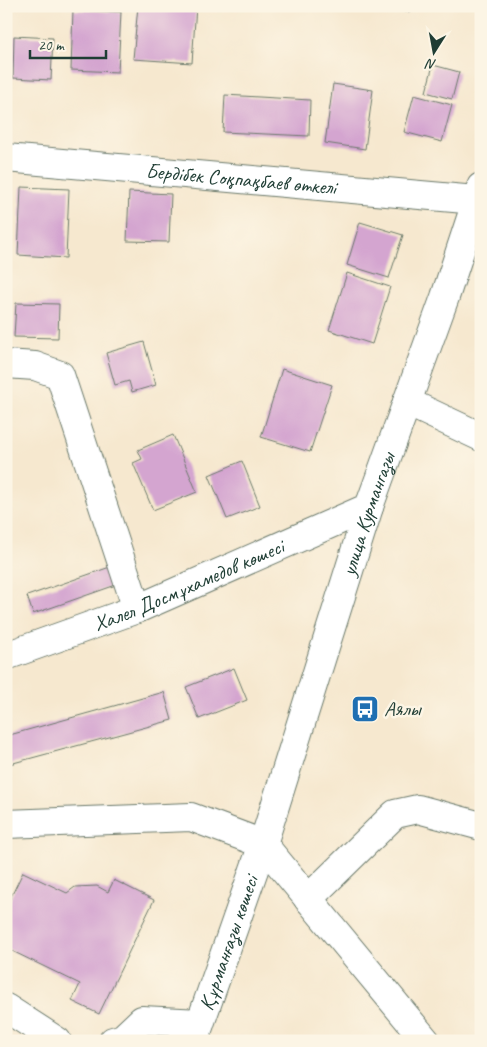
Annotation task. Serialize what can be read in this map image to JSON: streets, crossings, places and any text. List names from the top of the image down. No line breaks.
{"streets":{"street":["Бердібек Соқпақбаев өткелі","улица Курмангазы","Халел Досмұхамедов көшесі","Құрманғазы көшесі"]},"crossings":[["Бердібек Соқпақбаев өткелі","улица Курмангазы"],["улица Курмангазы","Халел Досмұхамедов көшесі"],["улица Курмангазы","Құрманғазы көшесі"]],"places":{"bus stop":["Аялы"]},"scale_bar":"20 m","north":"bottom"}
